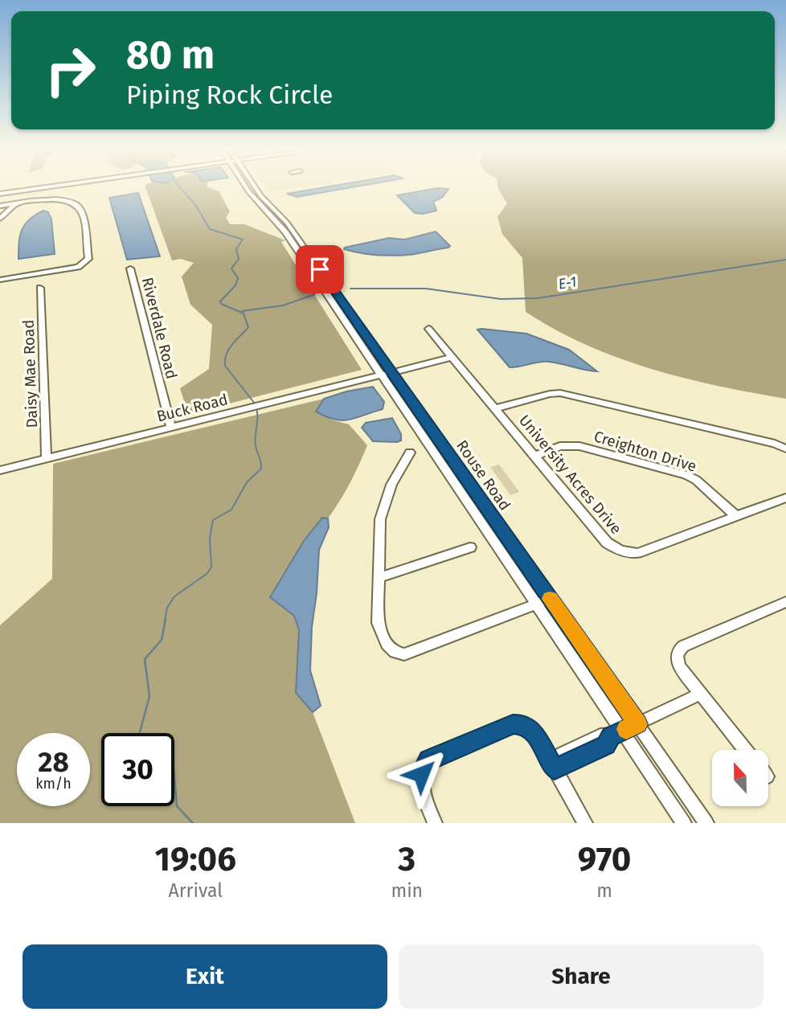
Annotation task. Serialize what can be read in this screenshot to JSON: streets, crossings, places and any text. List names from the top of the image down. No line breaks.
{"streets":{"street":["Riverdale Road","Daisy Mae Road","Buck Road","Creighton Drive","University Acres Drive","Rouse Road"]},"crossings":[["Riverdale Road","Buck Road"],["Daisy Mae Road","Buck Road"],["Buck Road","University Acres Drive"],["Buck Road","Rouse Road"],["Creighton Drive","University Acres Drive"]],"water":["E-1"],"north":"top","page":{"turn":["80 m","Piping Rock Circle"],"speed":"28 km/h","limit":"30","eta":["19:06","Arrival","3","min","970","m"],"buttons":["Exit","Share"]}}
